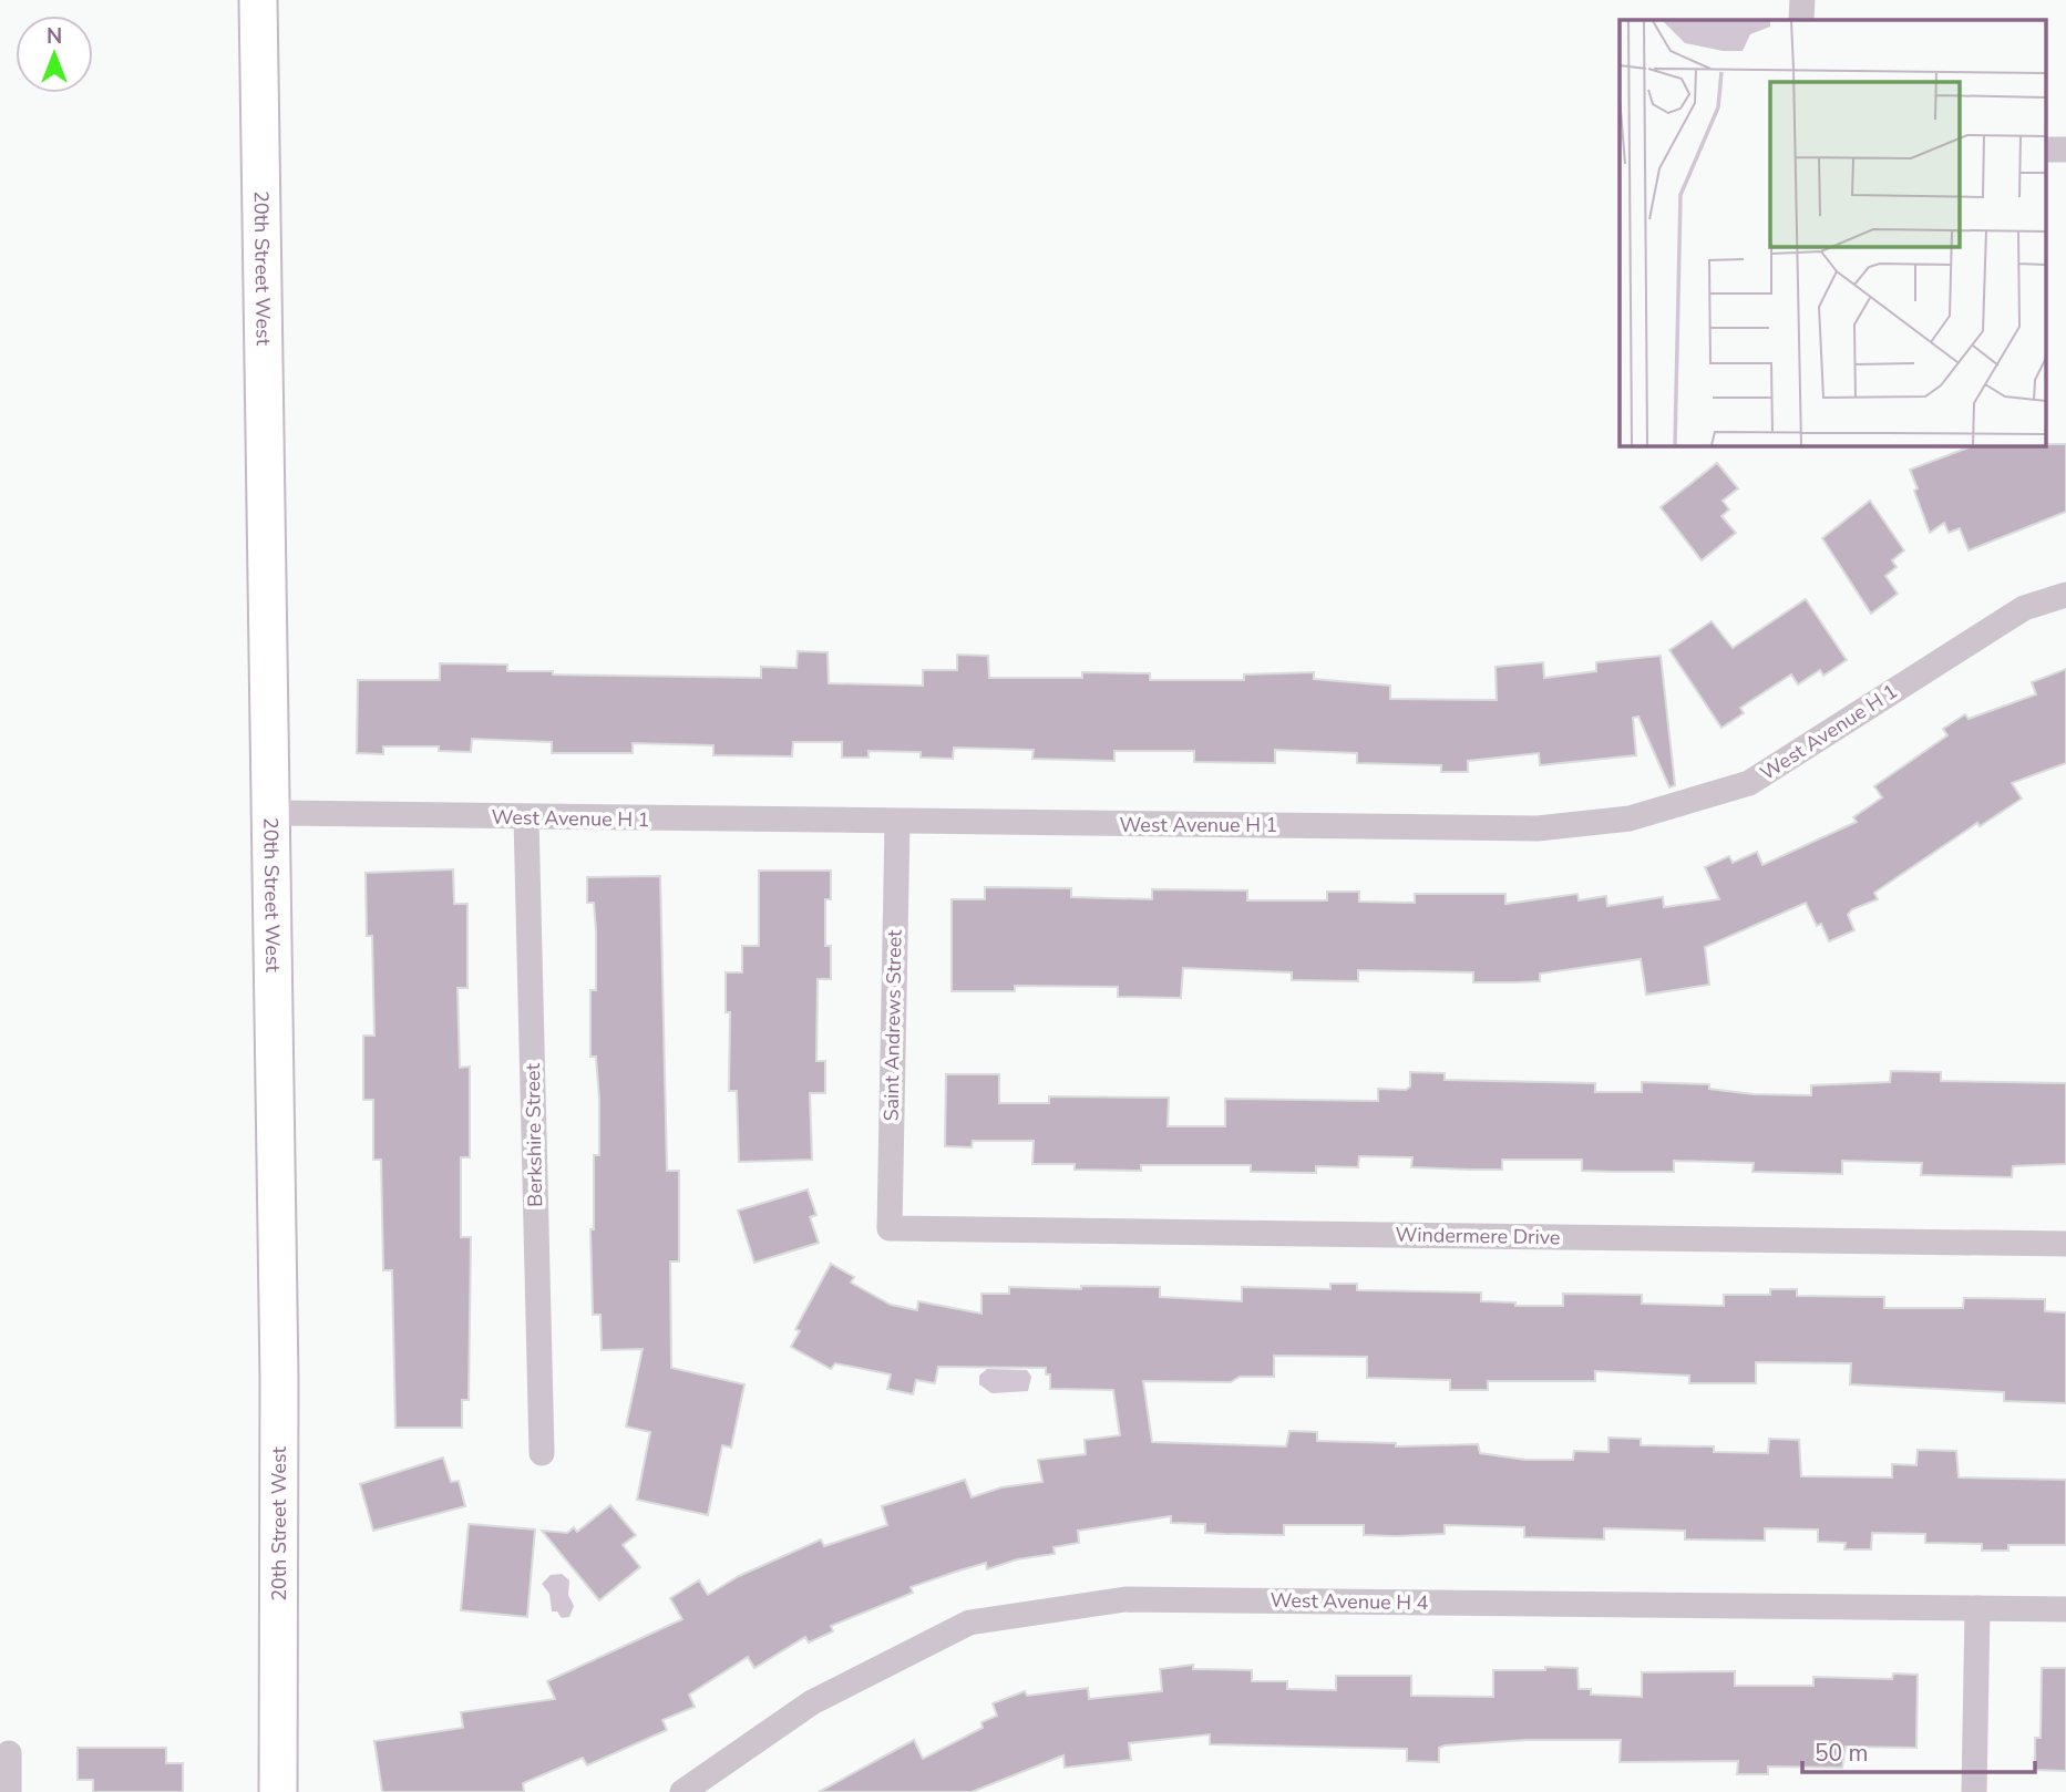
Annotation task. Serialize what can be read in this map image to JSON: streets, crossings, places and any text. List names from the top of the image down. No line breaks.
{"streets":{"main road":["20th Street West"],"street":["West Avenue H 1","Saint Andrews Street","Berkshire Street","Windermere Drive","West Avenue H 4"]},"crossings":[["20th Street West","West Avenue H 1"],["West Avenue H 1","Saint Andrews Street"],["West Avenue H 1","Berkshire Street"],["Saint Andrews Street","Windermere Drive"]],"scale_bar":"50 m","north":"top"}
